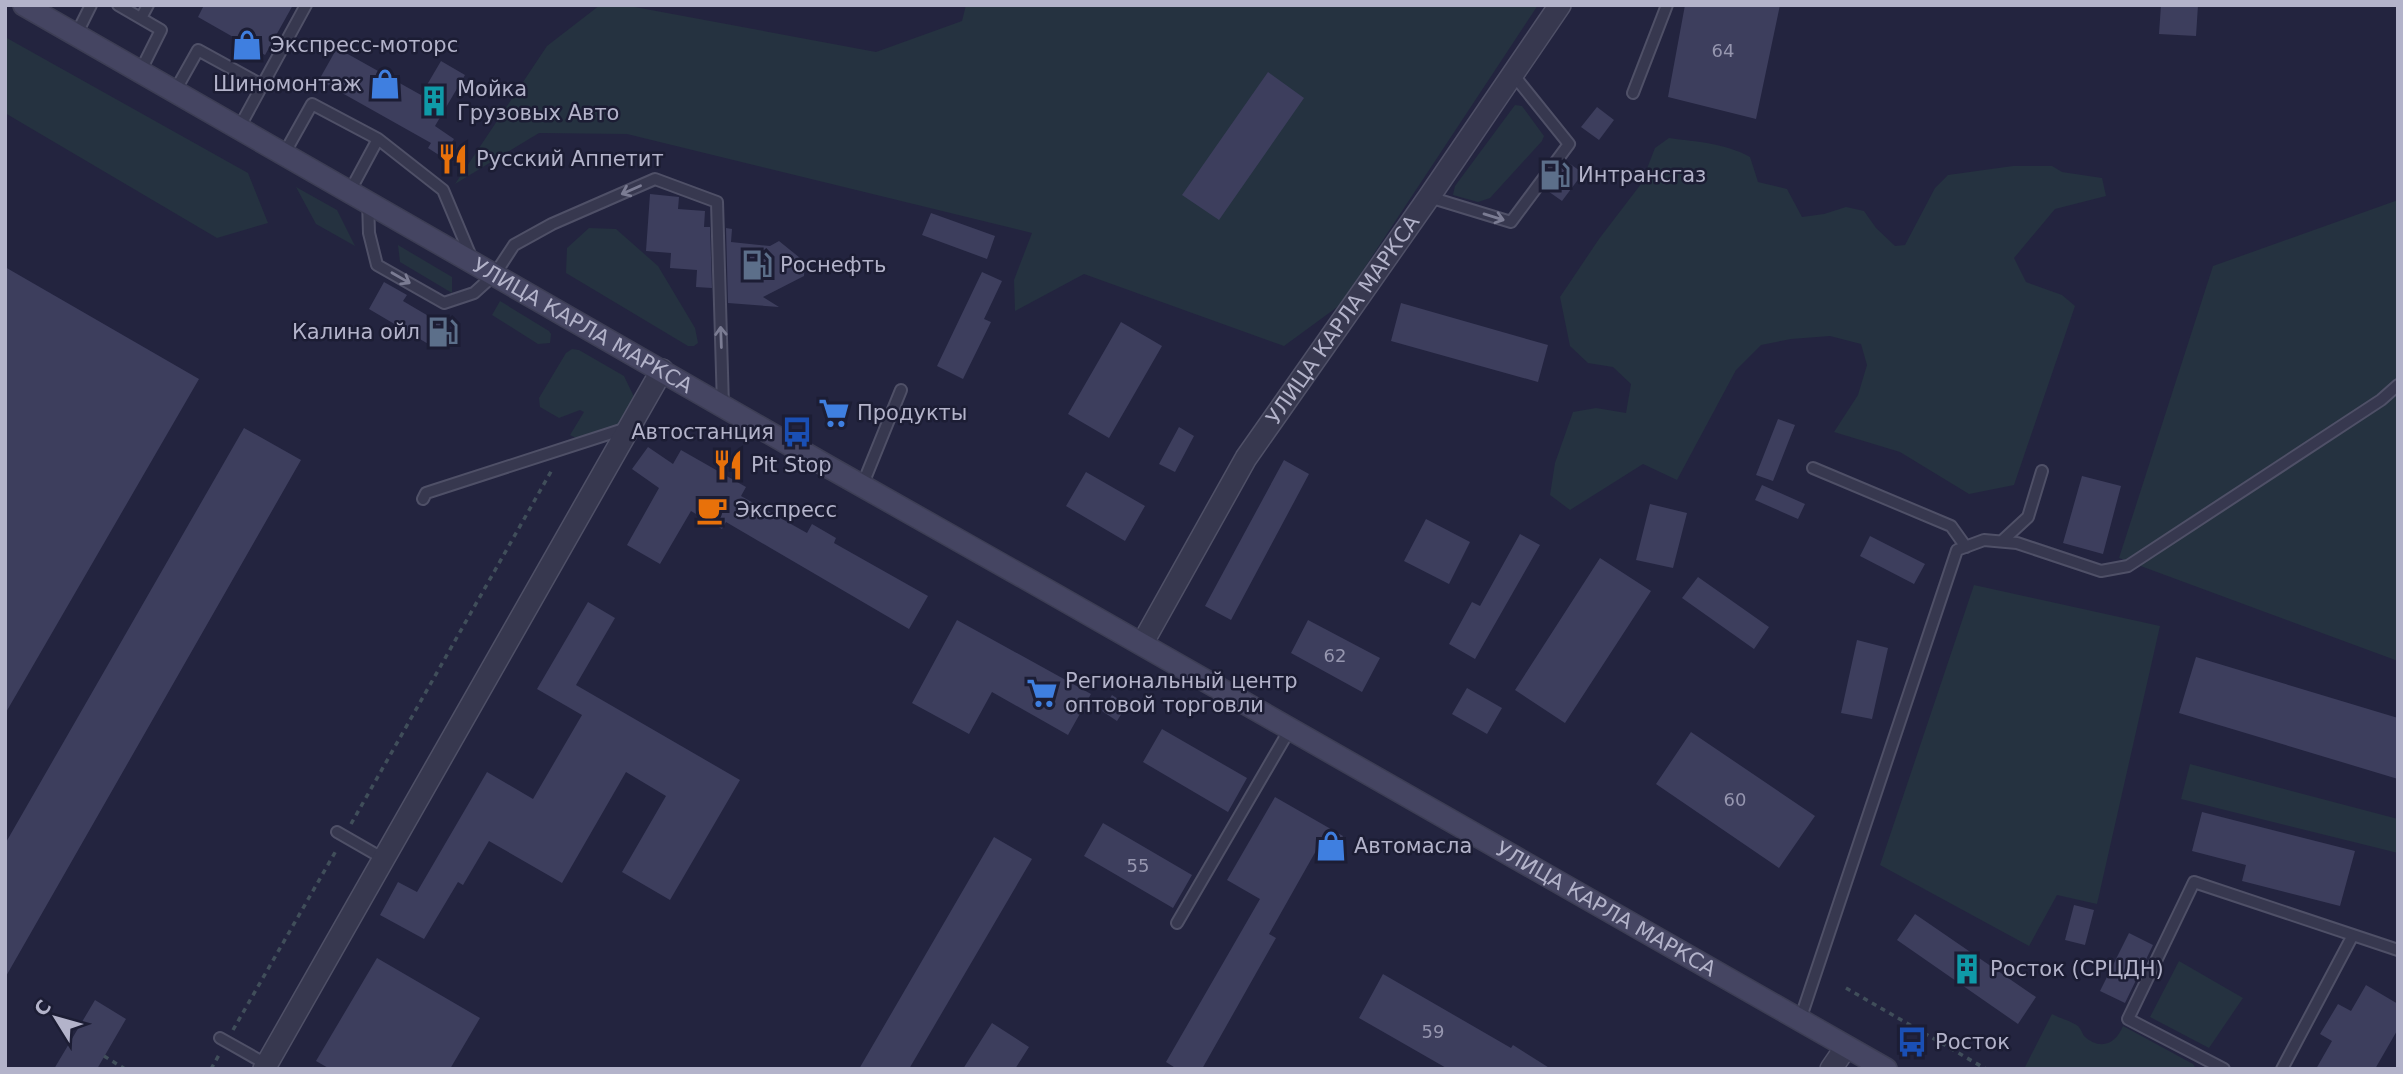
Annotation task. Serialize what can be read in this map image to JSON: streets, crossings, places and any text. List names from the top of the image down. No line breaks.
{"streets":{"main road":["УЛИЦА КАРЛА МАРКСА"]},"places":{"shop":["Экспресс-моторс","Шиномонтаж","Автомасла"],"building":["Мойка Грузовых Авто","Росток (СРЦДН)"],"restaurant":["Русский Аппетит","Pit Stop"],"fuel station":["Интрансгаз","Роснефть","Калина ойл"],"supermarket":["Продукты","Региональный центр оптовой торговли"],"bus stop":["Автостанция","Росток"],"cafe":["Экспресс"]},"house_numbers":["64","62","60","55","59"],"north":"top left"}
